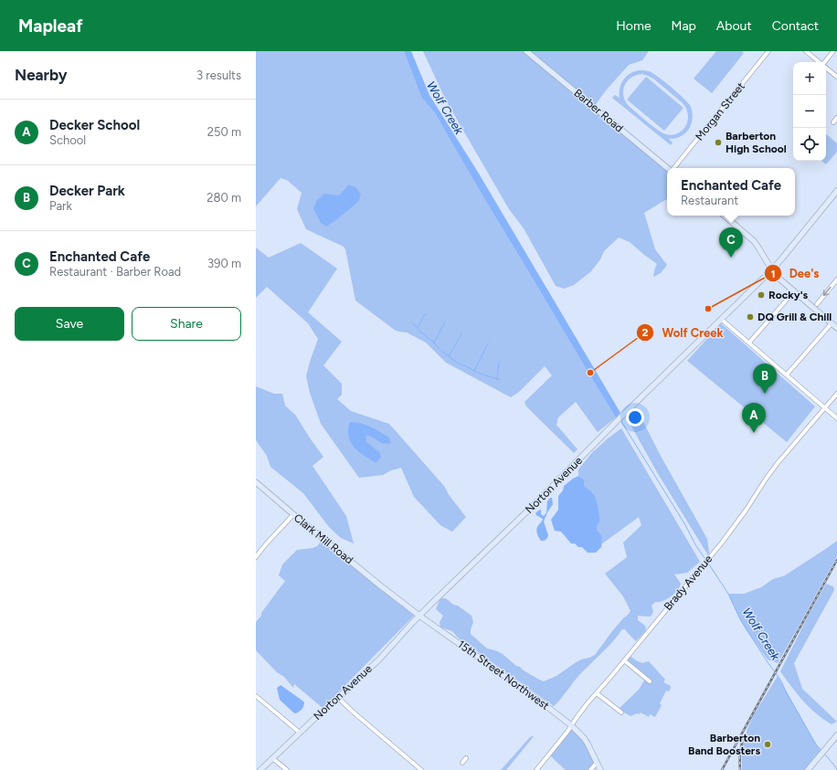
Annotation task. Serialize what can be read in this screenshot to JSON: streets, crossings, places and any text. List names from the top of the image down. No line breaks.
{"streets":{"main road":["Barber Road","Norton Avenue","Clark Mill Road","15th Street Northwest"],"street":["Morgan Street","Brady Avenue"]},"crossings":[["Norton Avenue","15th Street Northwest"],["Clark Mill Road","15th Street Northwest"],["Brady Avenue","15th Street Northwest"]],"water":["Wolf Creek"],"places":["Barberton High School","Rocky's","Dee's","DQ Grill & Chill","Wolf Creek","Barberton Band Boosters"],"page":{"header":"Mapleaf","nav":["Home","Map","About","Contact"],"heading":["Nearby","3 results"],"map_buttons":["+","−"],"list":[{"mark":"A","name":"Decker School","note":"School","value":"250 m"},{"mark":"B","name":"Decker Park","note":"Park","value":"280 m"},{"mark":"C","name":"Enchanted Cafe","note":"Restaurant · Barber Road","value":"390 m"}],"popup":["Enchanted Cafe","Restaurant"],"pins":["C","B","A"],"buttons":["Save","Share"]}}
